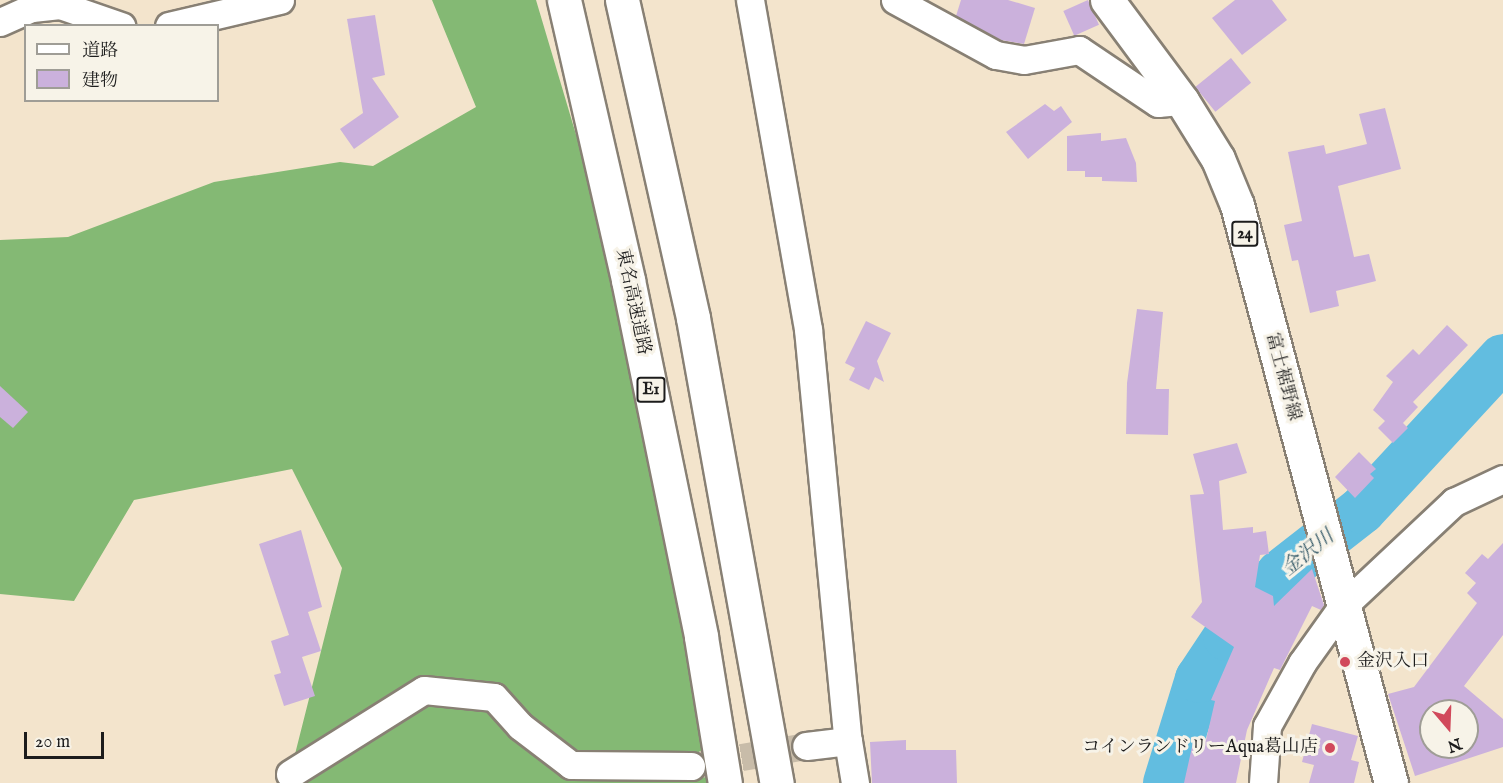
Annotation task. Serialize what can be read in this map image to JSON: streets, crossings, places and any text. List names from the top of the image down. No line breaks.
{"streets":{"main road":["24","東名高速道路","富士裾野線","E1"]},"water":["金沢川"],"places":["金沢入口","コインランドリーAqua葛山店"],"legend":["道路","建物"],"scale_bar":"20 m","north":"bottom"}
